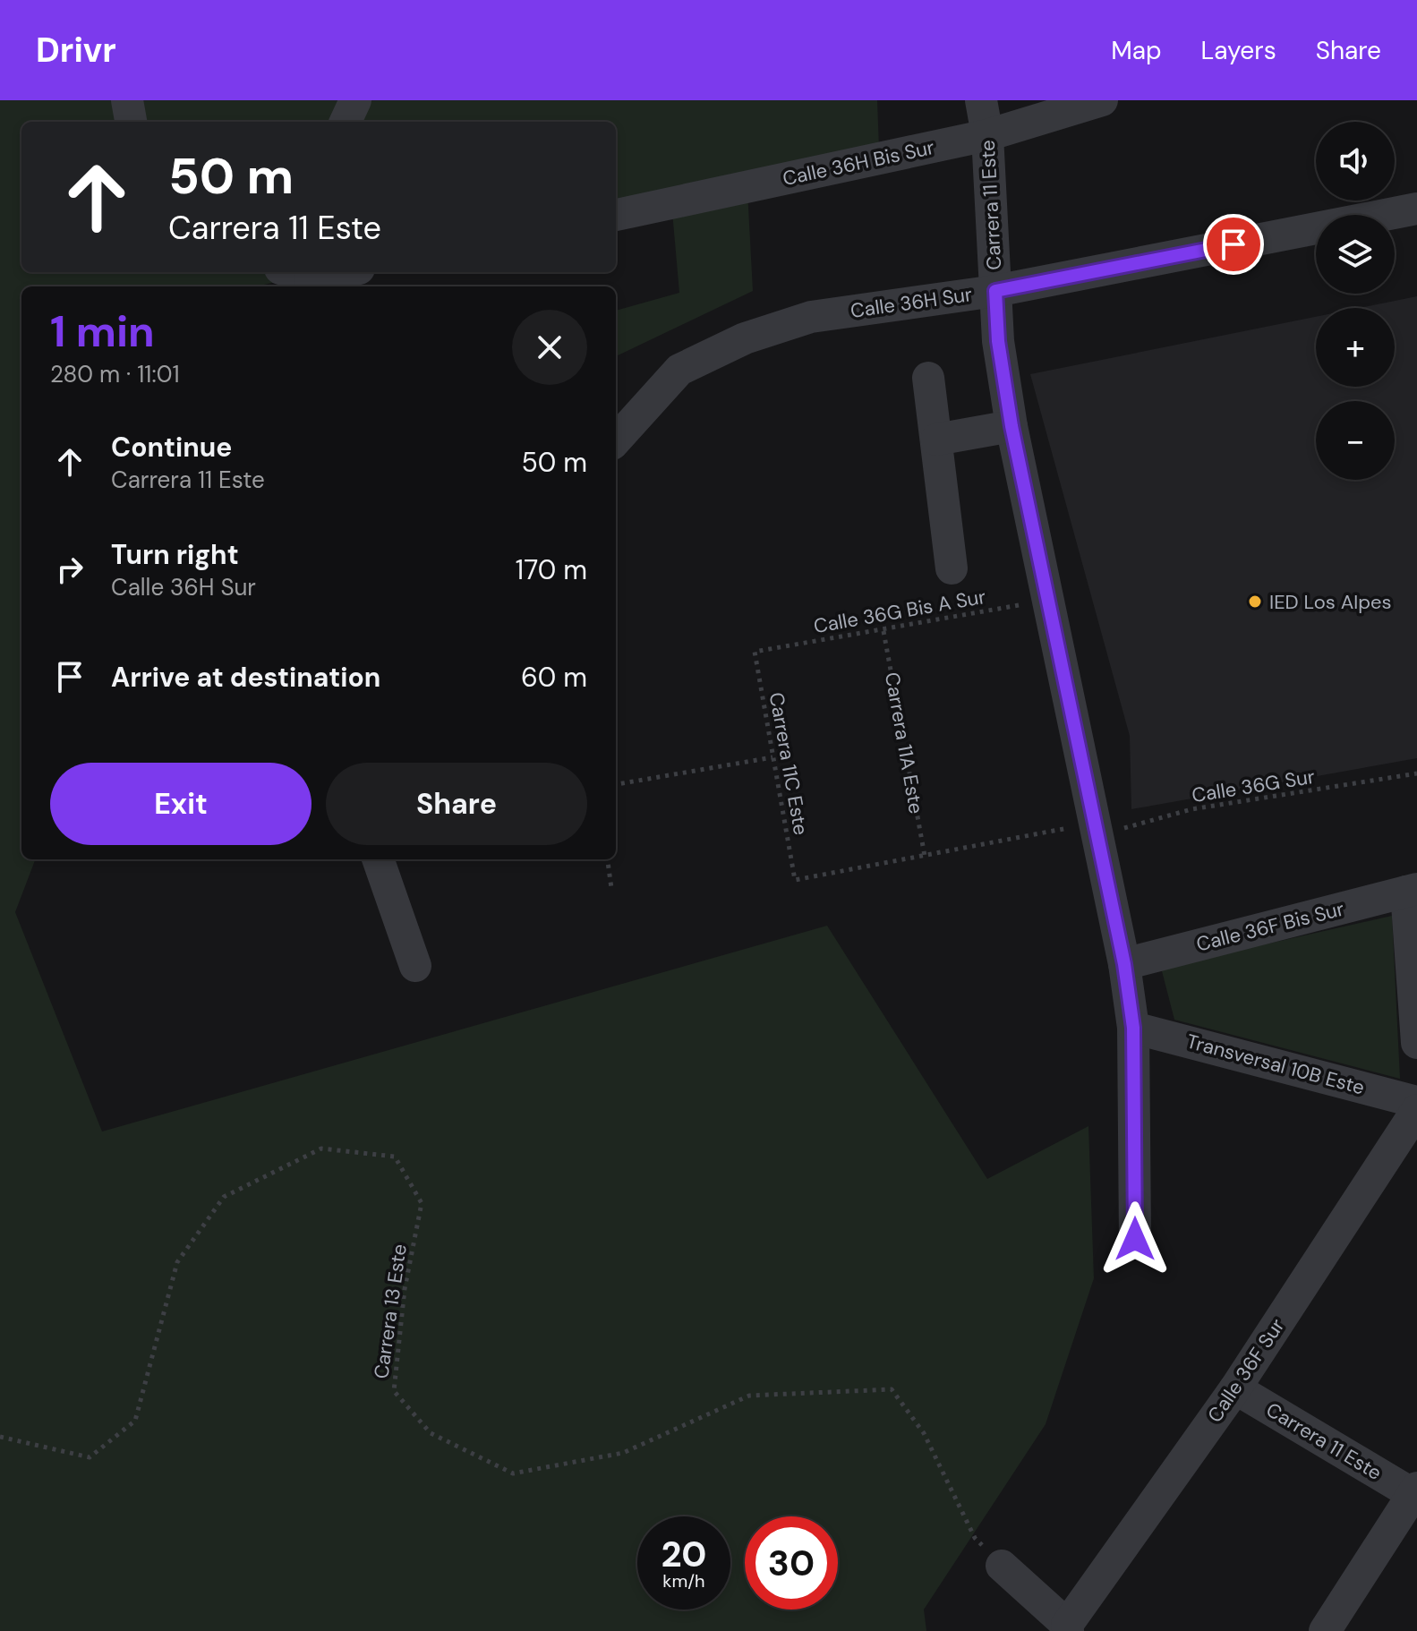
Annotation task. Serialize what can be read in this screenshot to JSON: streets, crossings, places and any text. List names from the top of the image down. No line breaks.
{"streets":{"street":["Calle 36H Bis Sur","Carrera 11 Este","Calle 36H Sur","Calle 36F Bis Sur","Transversal 10B Este","Calle 36F Sur"],"path":["Calle 36G Bis A Sur","Carrera 11A Este","Carrera 11C Este","Calle 36G Sur","Carrera 13 Este"]},"crossings":[["Calle 36H Bis Sur","Carrera 11 Este"],["Carrera 11 Este","Calle 36H Sur"],["Carrera 11 Este","Calle 36G Bis A Sur"],["Carrera 11 Este","Calle 36G Sur"],["Carrera 11 Este","Calle 36F Bis Sur"],["Carrera 11 Este","Transversal 10B Este"],["Carrera 11 Este","Calle 36F Sur"],["Calle 36G Bis A Sur","Carrera 11A Este"],["Calle 36G Bis A Sur","Carrera 11C Este"],["Carrera 11A Este","Calle 36G Sur"],["Carrera 11C Este","Calle 36G Sur"]],"places":["IED Los Alpes"],"page":{"header":"Drivr","nav":["Map","Layers","Share"],"map_buttons":["+","−"],"turn":["50 m","Carrera 11 Este"],"heading":["1 min","280 m · 11:01"],"list":[{"name":"Continue","note":"Carrera 11 Este","value":"50 m"},{"name":"Turn right","note":"Calle 36H Sur","value":"170 m"},{"name":"Arrive at destination","value":"60 m"}],"buttons":["Exit","Share"],"speed":"20 km/h","limit":"30"}}
